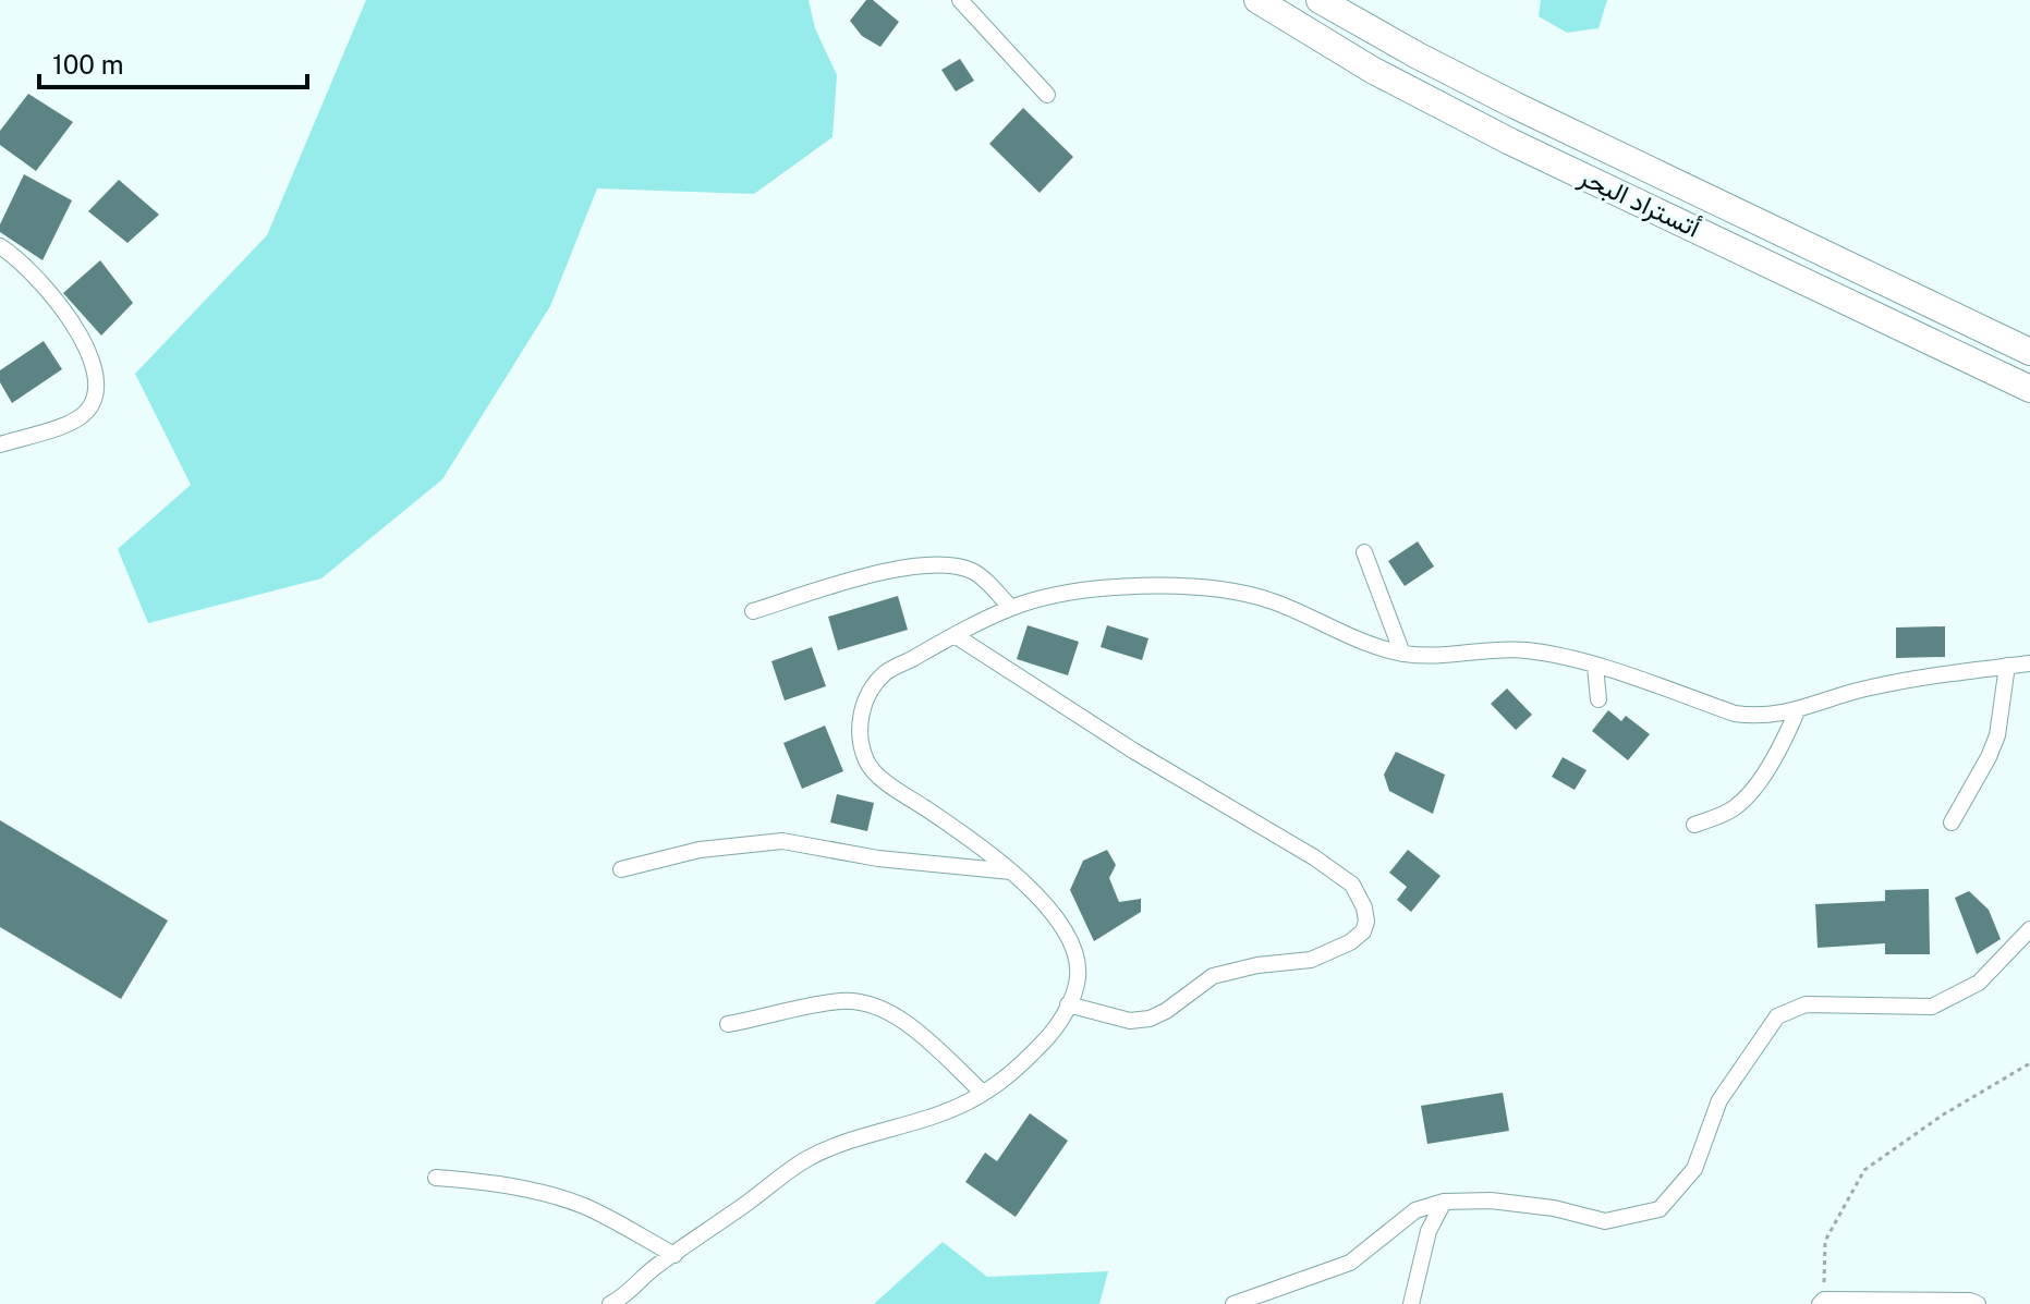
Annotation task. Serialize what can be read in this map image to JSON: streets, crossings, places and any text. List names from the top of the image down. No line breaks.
{"streets":{"highway":["أتستراد البحر"]},"scale_bar":"100 m"}
